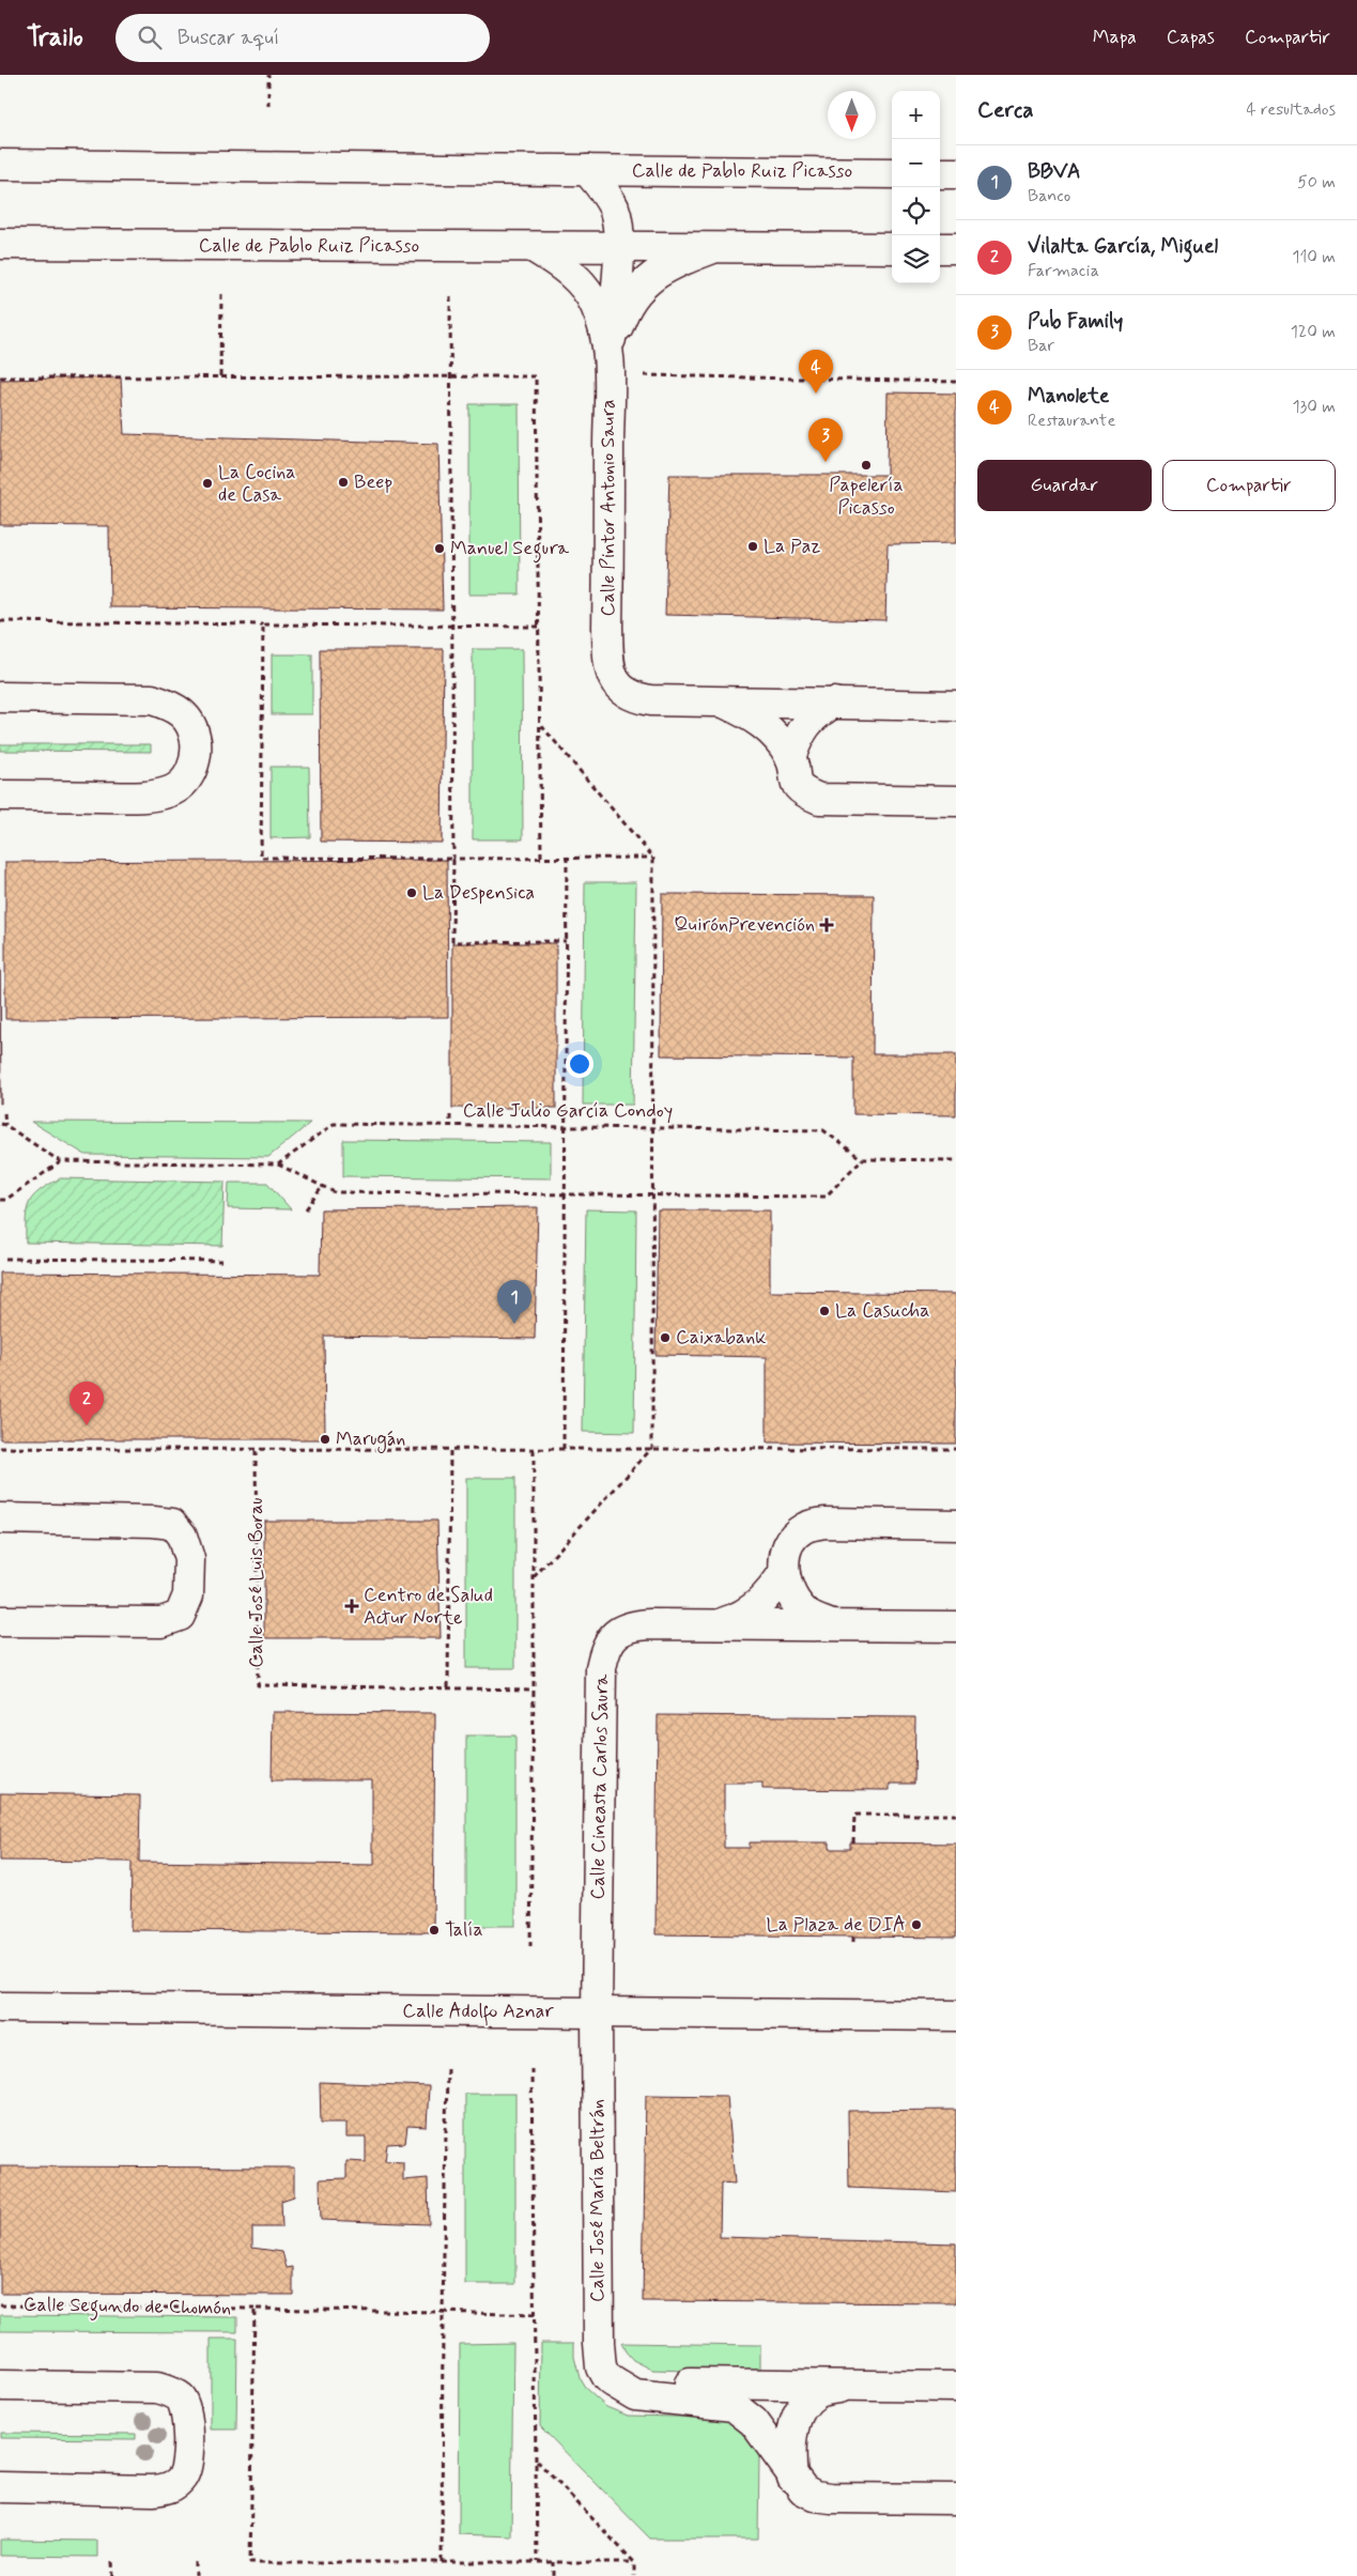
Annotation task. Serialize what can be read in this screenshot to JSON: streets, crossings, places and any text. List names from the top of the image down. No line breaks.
{"streets":{"street":["Calle de Pablo Ruiz Picasso","Calle Pintor Antonio Saura","Calle Cineasta Carlos Saura","Calle Adolfo Aznar","Calle José María Beltrán"],"path":["Calle Julio García Condoy","Calle José Luis Borau","Calle Segundo de Chomón"]},"crossings":[["Calle de Pablo Ruiz Picasso","Calle Pintor Antonio Saura"],["Calle Cineasta Carlos Saura","Calle Adolfo Aznar"],["Calle Cineasta Carlos Saura","Calle José María Beltrán"],["Calle Adolfo Aznar","Calle José María Beltrán"]],"places":{"other":["Papelería Picasso","Beep","La Cocina de Casa","La Paz","Manuel Segura","La Despensica","La Casucha","Caixabank","Marugán","La Plaza de DIA","Talía"],"health":["QuirónPrevención","Centro de Salud Actur Norte"]},"north":"bottom","page":{"header":"Trailo","search":"Buscar aquí","nav":["Mapa","Capas","Compartir"],"heading":["Cerca","4 resultados"],"map_buttons":["+","−"],"list":[{"mark":"1","name":"BBVA","note":"Banco","value":"50 m"},{"mark":"2","name":"Vilalta García, Miguel","note":"Farmacia","value":"110 m"},{"mark":"3","name":"Pub Family","note":"Bar","value":"120 m"},{"mark":"4","name":"Manolete","note":"Restaurante","value":"130 m"}],"pins":["4","3","1","2"],"buttons":["Guardar","Compartir"]}}
